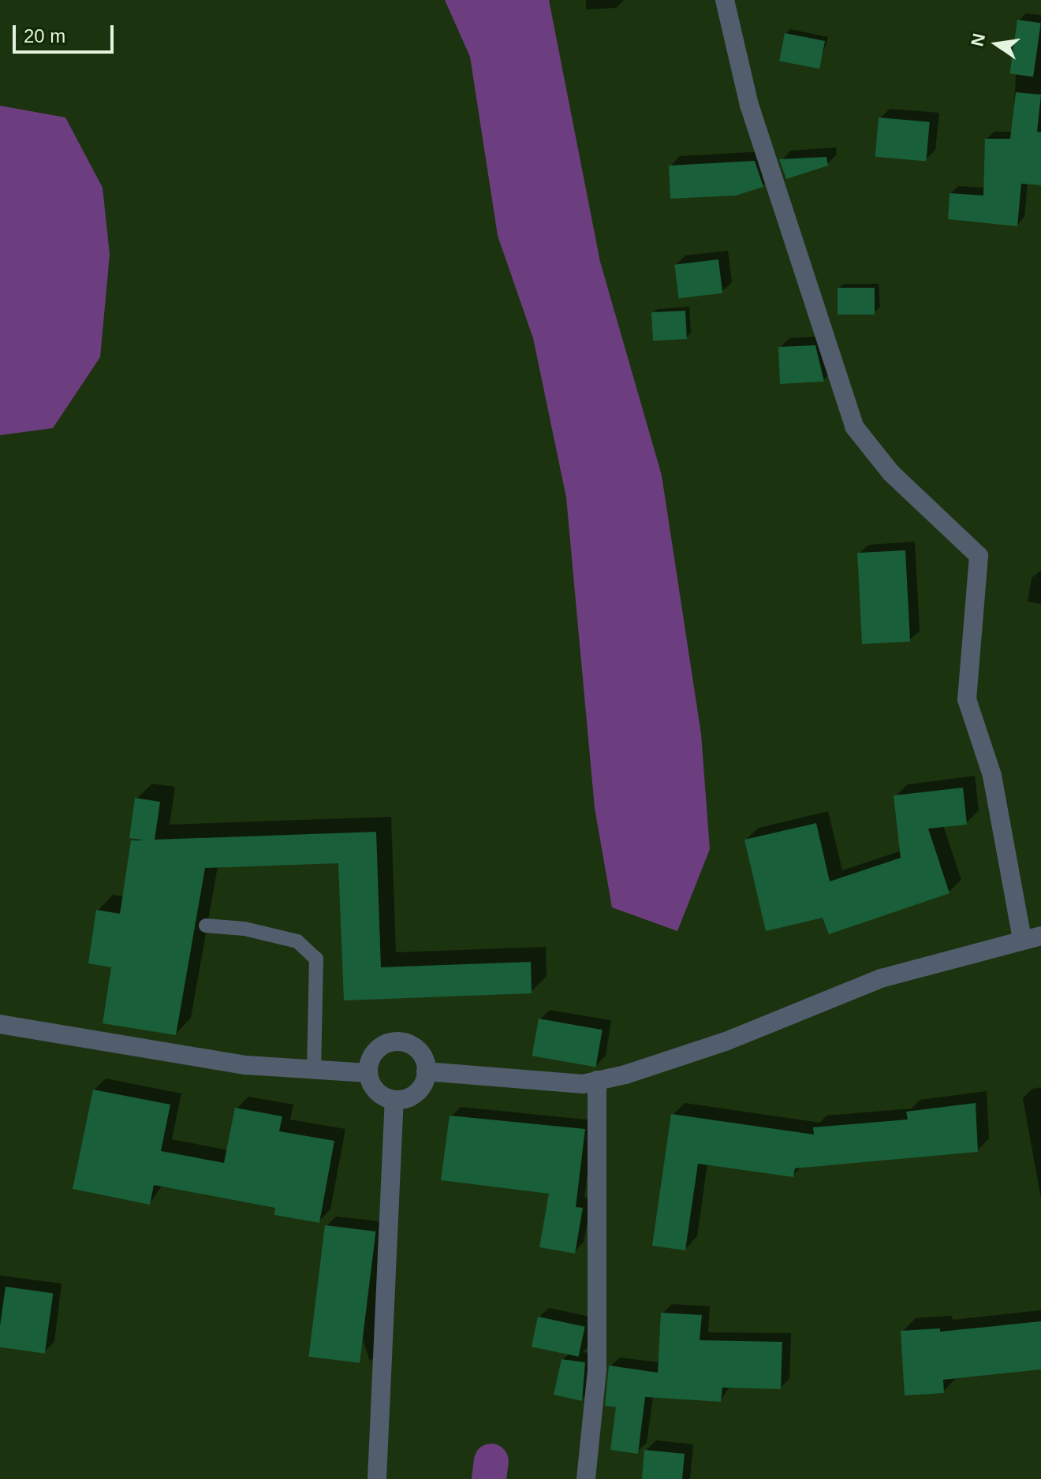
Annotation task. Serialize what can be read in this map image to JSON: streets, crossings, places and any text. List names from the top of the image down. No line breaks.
{"scale_bar":"20 m","north":"left"}
